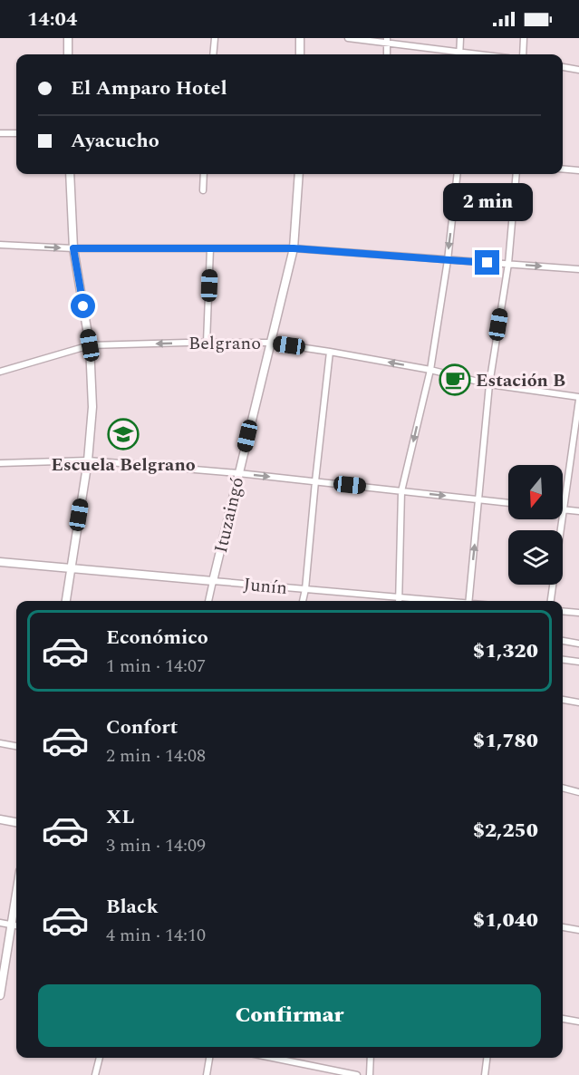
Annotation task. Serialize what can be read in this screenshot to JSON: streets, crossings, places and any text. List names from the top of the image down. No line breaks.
{"streets":{"street":["Belgrano","Ituzaingó","Junín"]},"crossings":[["Belgrano","Ituzaingó"],["Ituzaingó","Junín"]],"one_way":["Belgrano"],"places":{"cafe":["Estación B"],"school or university":["Escuela Belgrano"]},"north":"bottom","page":{"status":"14:04","banner":["El Amparo Hotel","Ayacucho"],"bubble":"2 min","list":[{"name":"Económico","note":"1 min · 14:07","value":"$1,320"},{"name":"Confort","note":"2 min · 14:08","value":"$1,780"},{"name":"XL","note":"3 min · 14:09","value":"$2,250"},{"name":"Black","note":"4 min · 14:10","value":"$1,040"}],"buttons":"Confirmar"}}
